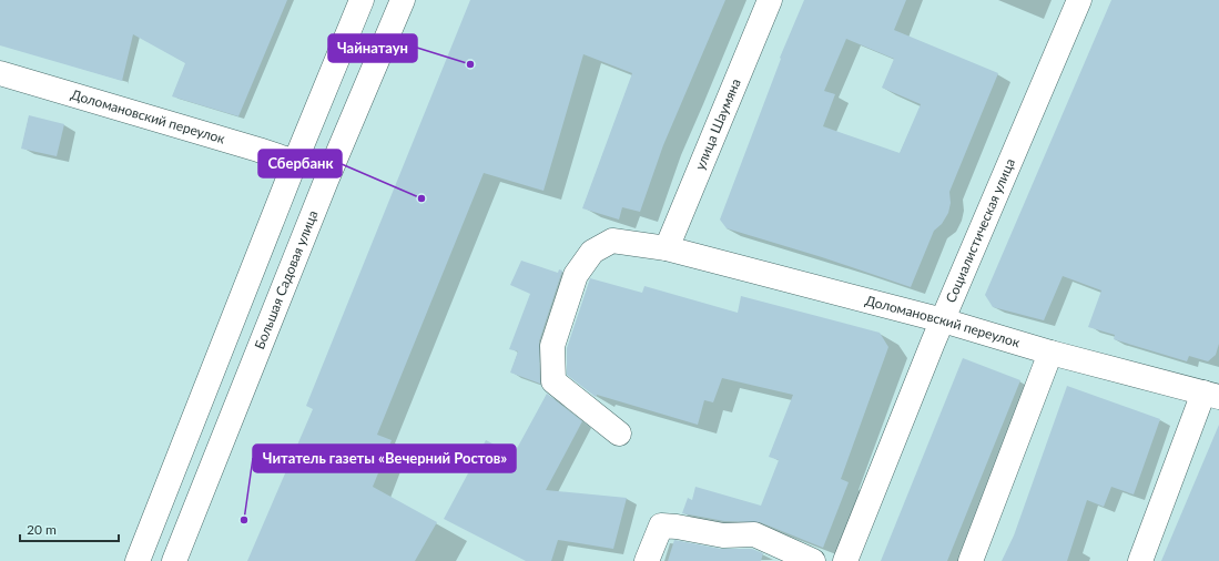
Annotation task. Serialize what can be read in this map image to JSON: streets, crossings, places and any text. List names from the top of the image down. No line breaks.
{"streets":{"street":["Доломановский переулок","улица Шаумяна","Социалистическая улица","Большая Садовая улица"]},"crossings":[["Доломановский переулок","улица Шаумяна"],["Доломановский переулок","Социалистическая улица"]],"places":["Чайнатаун","Сбербанк","Читатель газеты «Вечерний Ростов»"],"scale_bar":"20 m"}
